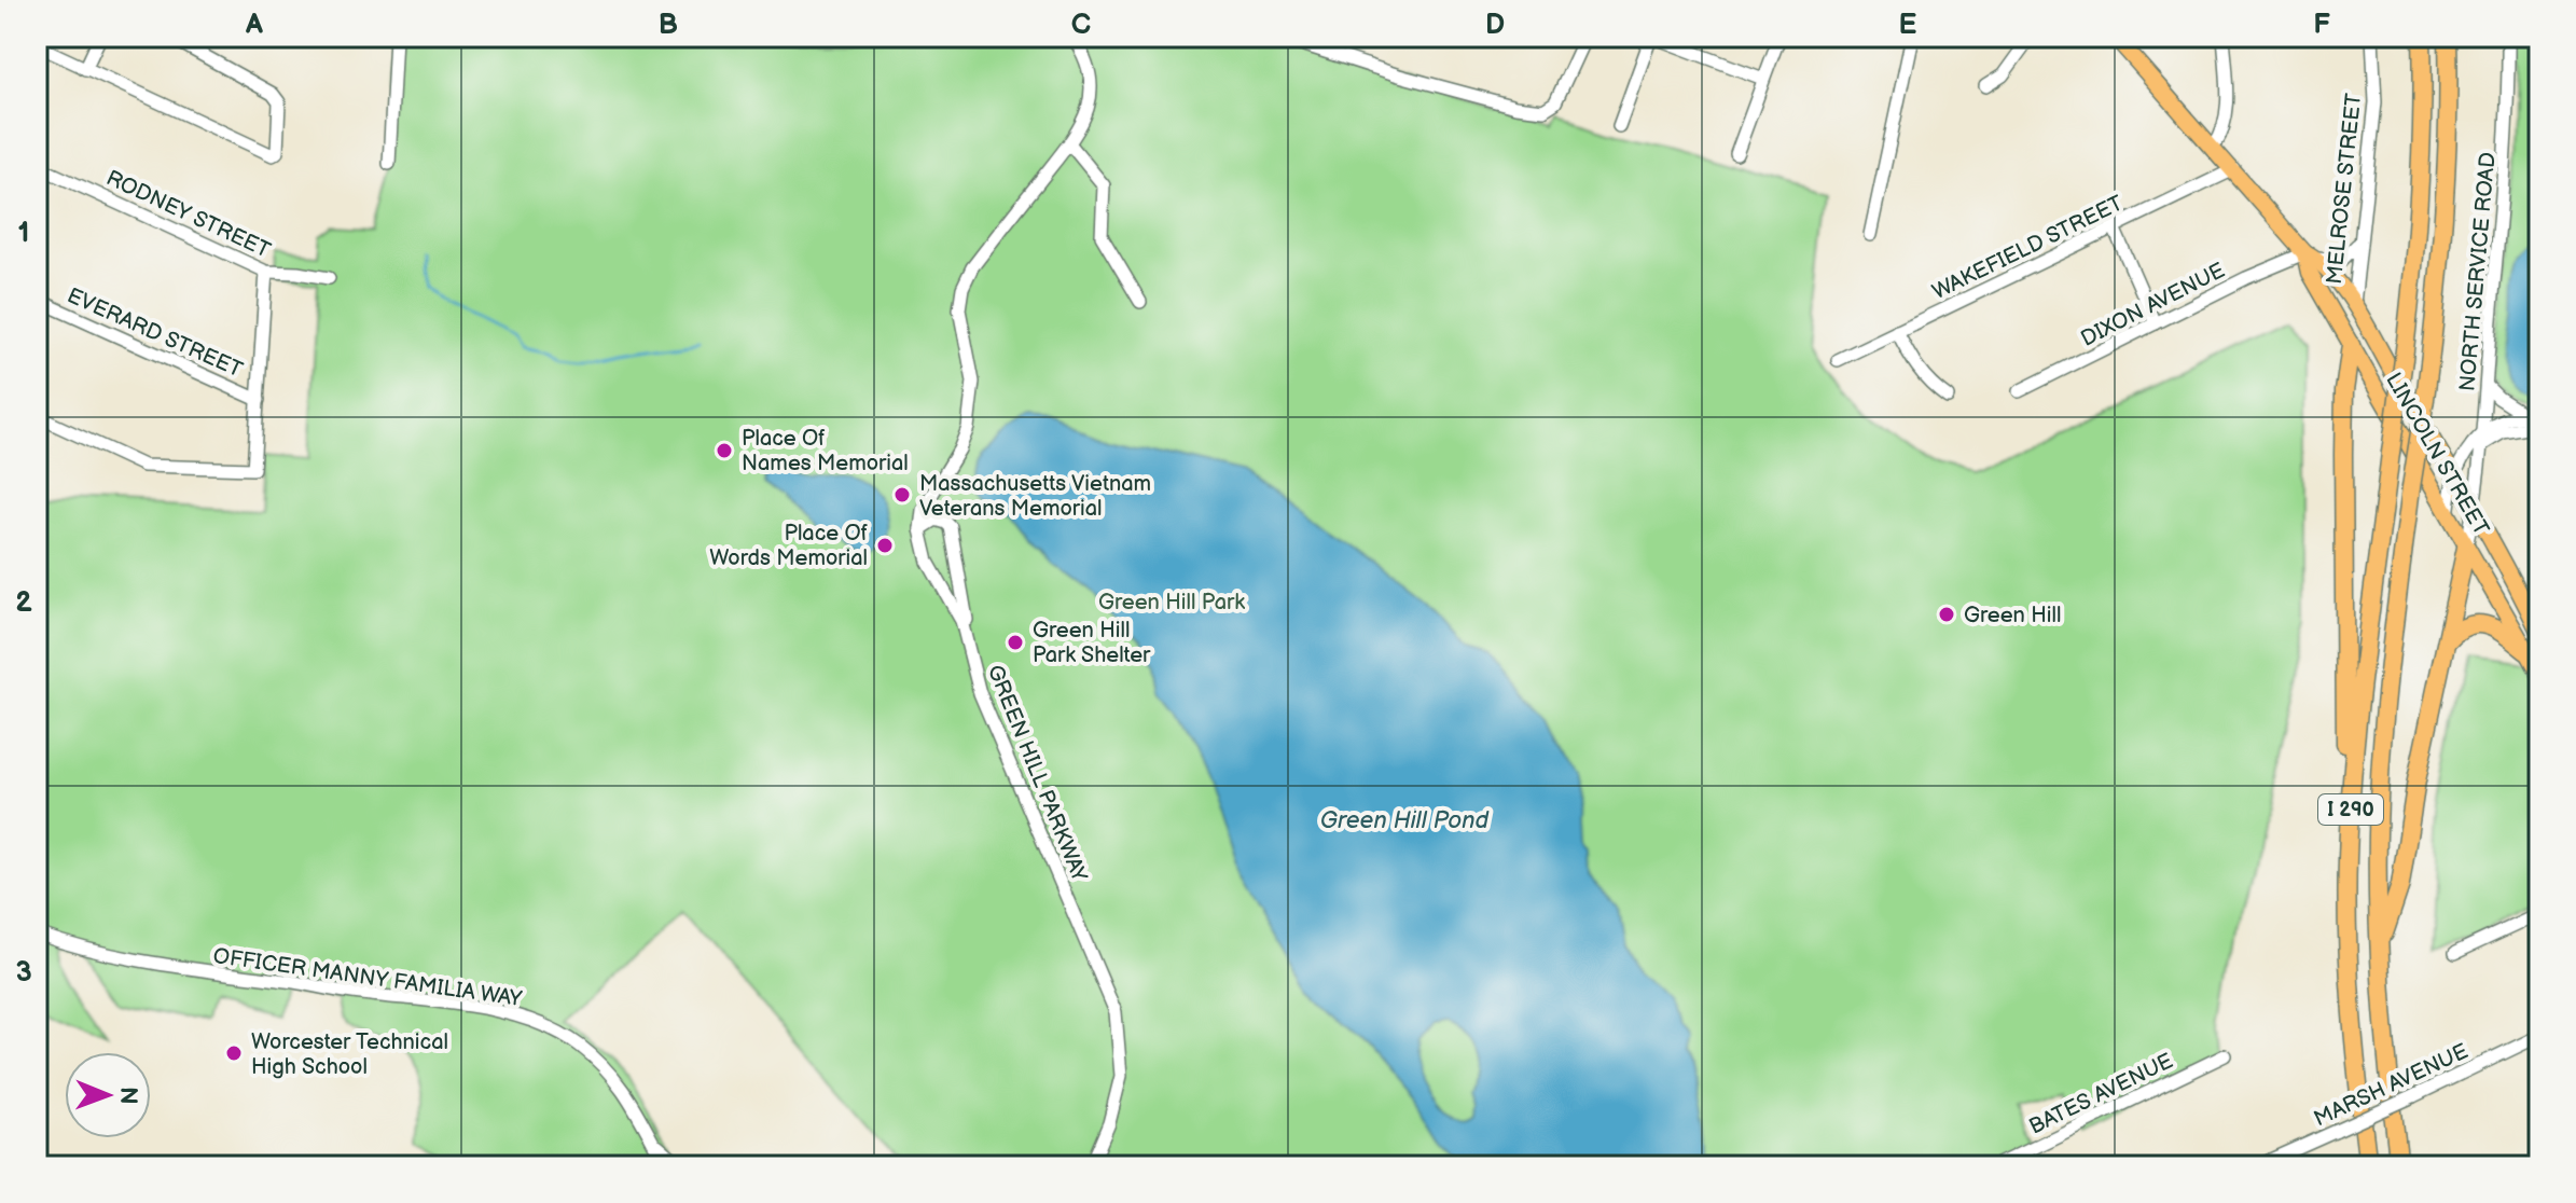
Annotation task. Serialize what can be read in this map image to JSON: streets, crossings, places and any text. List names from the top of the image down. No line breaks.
{"streets":{"highway":["I 290"],"main road":["MELROSE STREET","LINCOLN STREET"],"street":["RODNEY STREET","WAKEFIELD STREET","NORTH SERVICE ROAD","DIXON AVENUE","EVERARD STREET","GREEN HILL PARKWAY","OFFICER MANNY FAMILIA WAY","MARSH AVENUE","BATES AVENUE"]},"crossings":[["MELROSE STREET","DIXON AVENUE"],["MELROSE STREET","LINCOLN STREET"],["WAKEFIELD STREET","LINCOLN STREET"],["NORTH SERVICE ROAD","LINCOLN STREET"],["DIXON AVENUE","LINCOLN STREET"]],"water":["Green Hill Pond"],"parks":["Green Hill Park"],"places":["Place Of Names Memorial","Massachusetts Vietnam Veterans Memorial","Place Of Words Memorial","Green Hill","Green Hill Park Shelter","Worcester Technical High School"],"north":"right","grid":{"columns":["A","B","C","D","E","F"],"rows":["1","2","3"]}}
